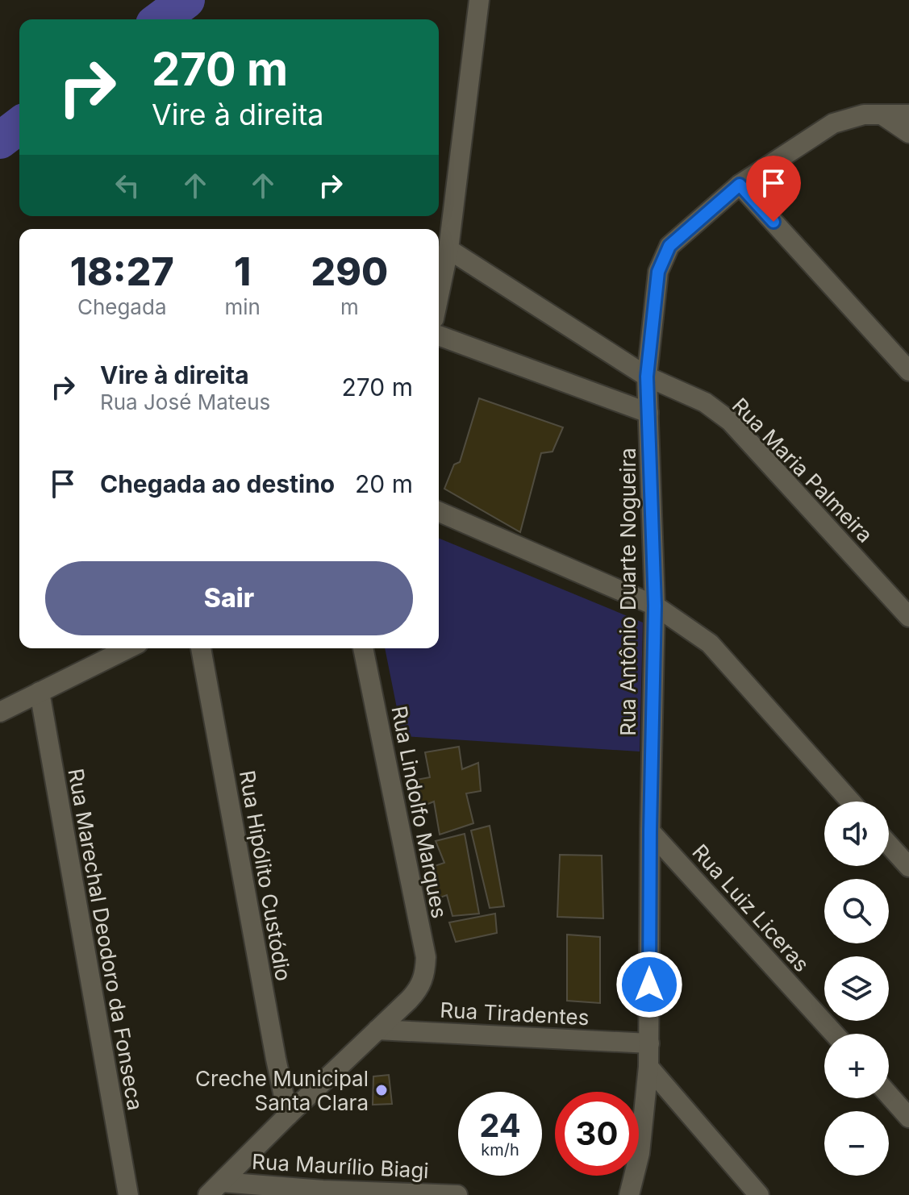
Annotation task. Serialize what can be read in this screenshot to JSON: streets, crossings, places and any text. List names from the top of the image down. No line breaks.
{"streets":{"street":["Rua Maria Palmeira","Rua Antônio Duarte Nogueira","Rua Lindolfo Marques","Rua Hipólito Custódio","Rua Luiz Liceras","Rua Marechal Deodoro da Fonseca","Rua Tiradentes","Rua Maurílio Biagi"]},"crossings":[["Rua Maria Palmeira","Rua Antônio Duarte Nogueira"],["Rua Antônio Duarte Nogueira","Rua Luiz Liceras"],["Rua Antônio Duarte Nogueira","Rua Tiradentes"],["Rua Lindolfo Marques","Rua Tiradentes"]],"places":["Creche Municipal Santa Clara"],"page":{"turn":["270 m","Vire à direita"],"eta":["18:27","Chegada","1","min","290","m"],"list":[{"name":"Vire à direita","note":"Rua José Mateus","value":"270 m"},{"name":"Chegada ao destino","value":"20 m"}],"buttons":"Sair","map_buttons":["+","−"],"speed":"24 km/h","limit":"30"}}
